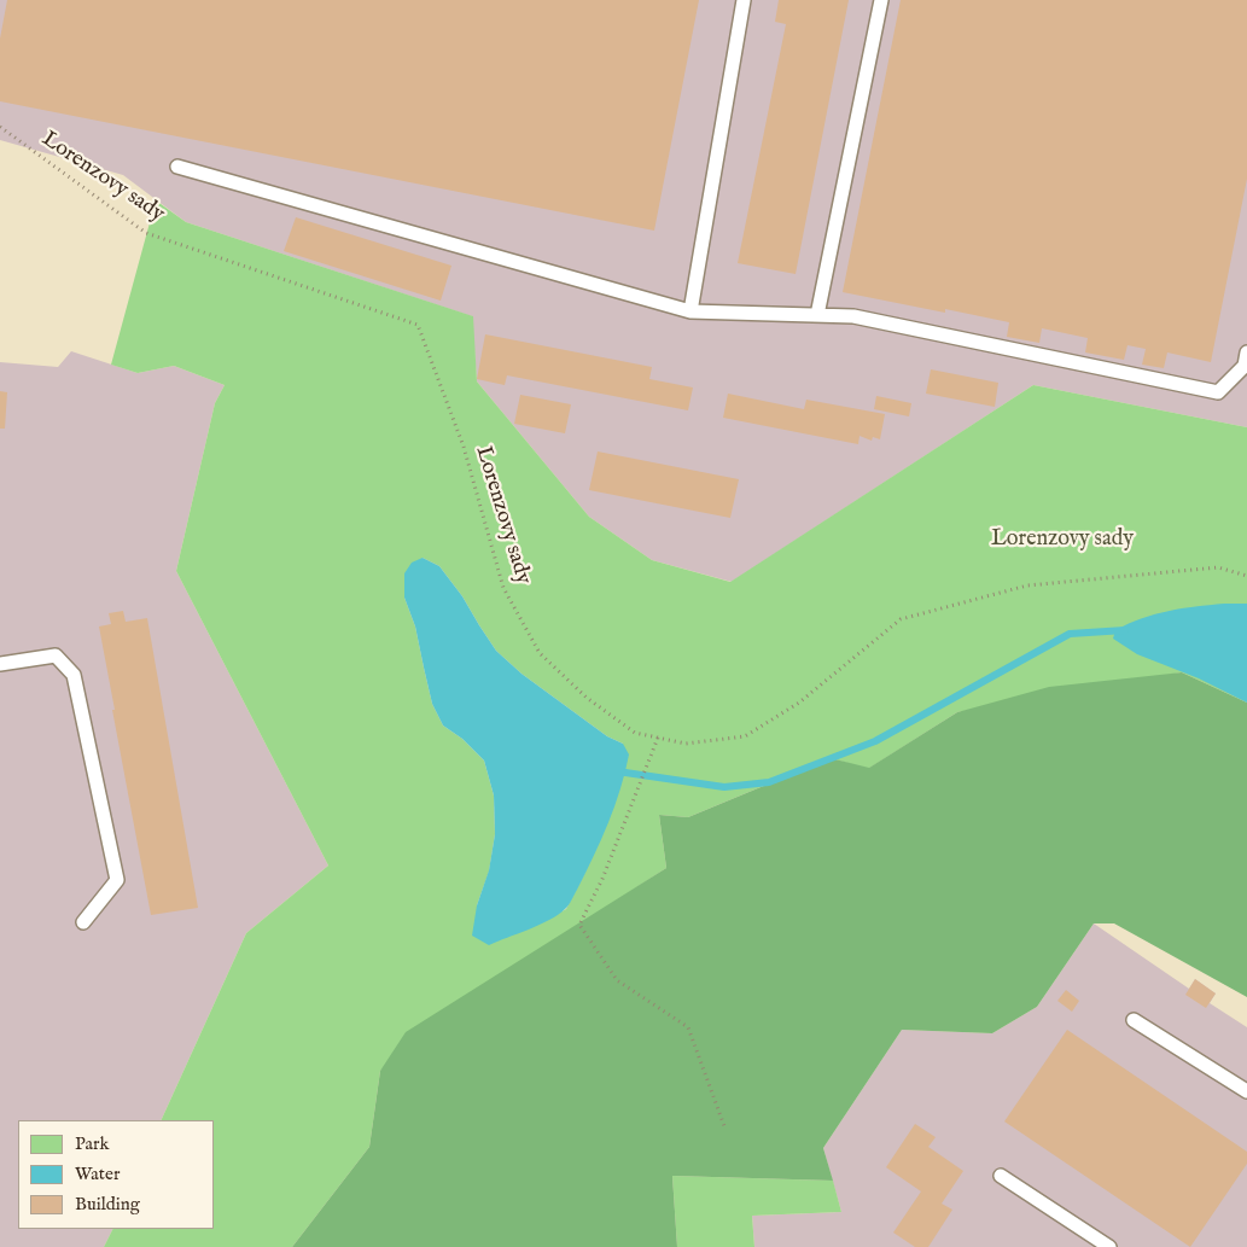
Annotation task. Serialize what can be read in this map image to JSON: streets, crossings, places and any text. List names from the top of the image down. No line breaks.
{"streets":{"path":["Lorenzovy sady"]},"parks":["Lorenzovy sady"],"legend":["Park","Water","Building"]}
